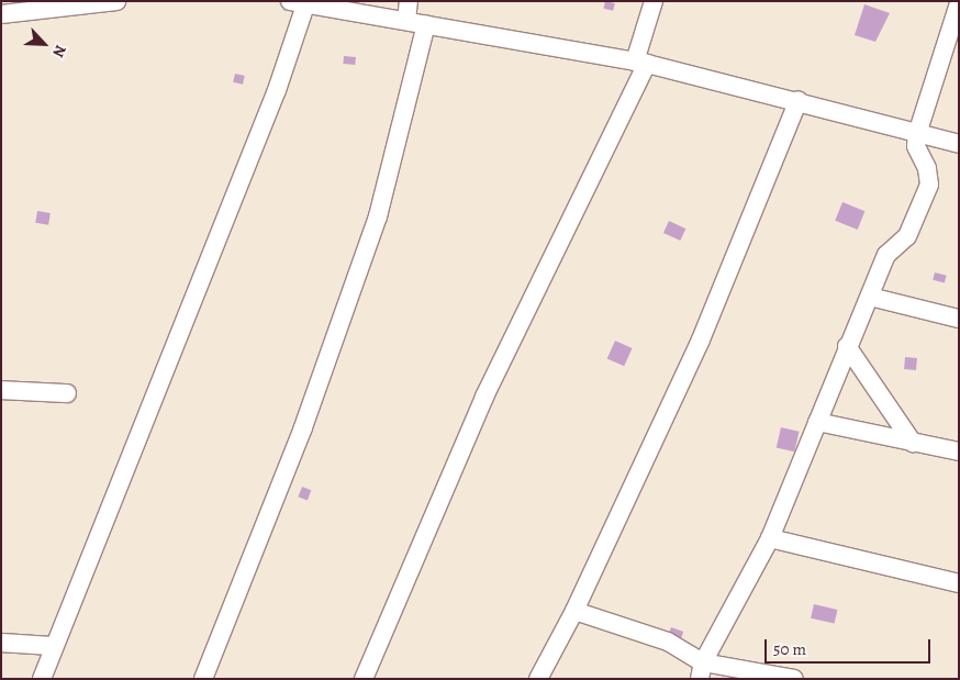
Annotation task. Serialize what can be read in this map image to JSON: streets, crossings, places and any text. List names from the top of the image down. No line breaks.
{"scale_bar":"50 m","north":"bottom right"}
